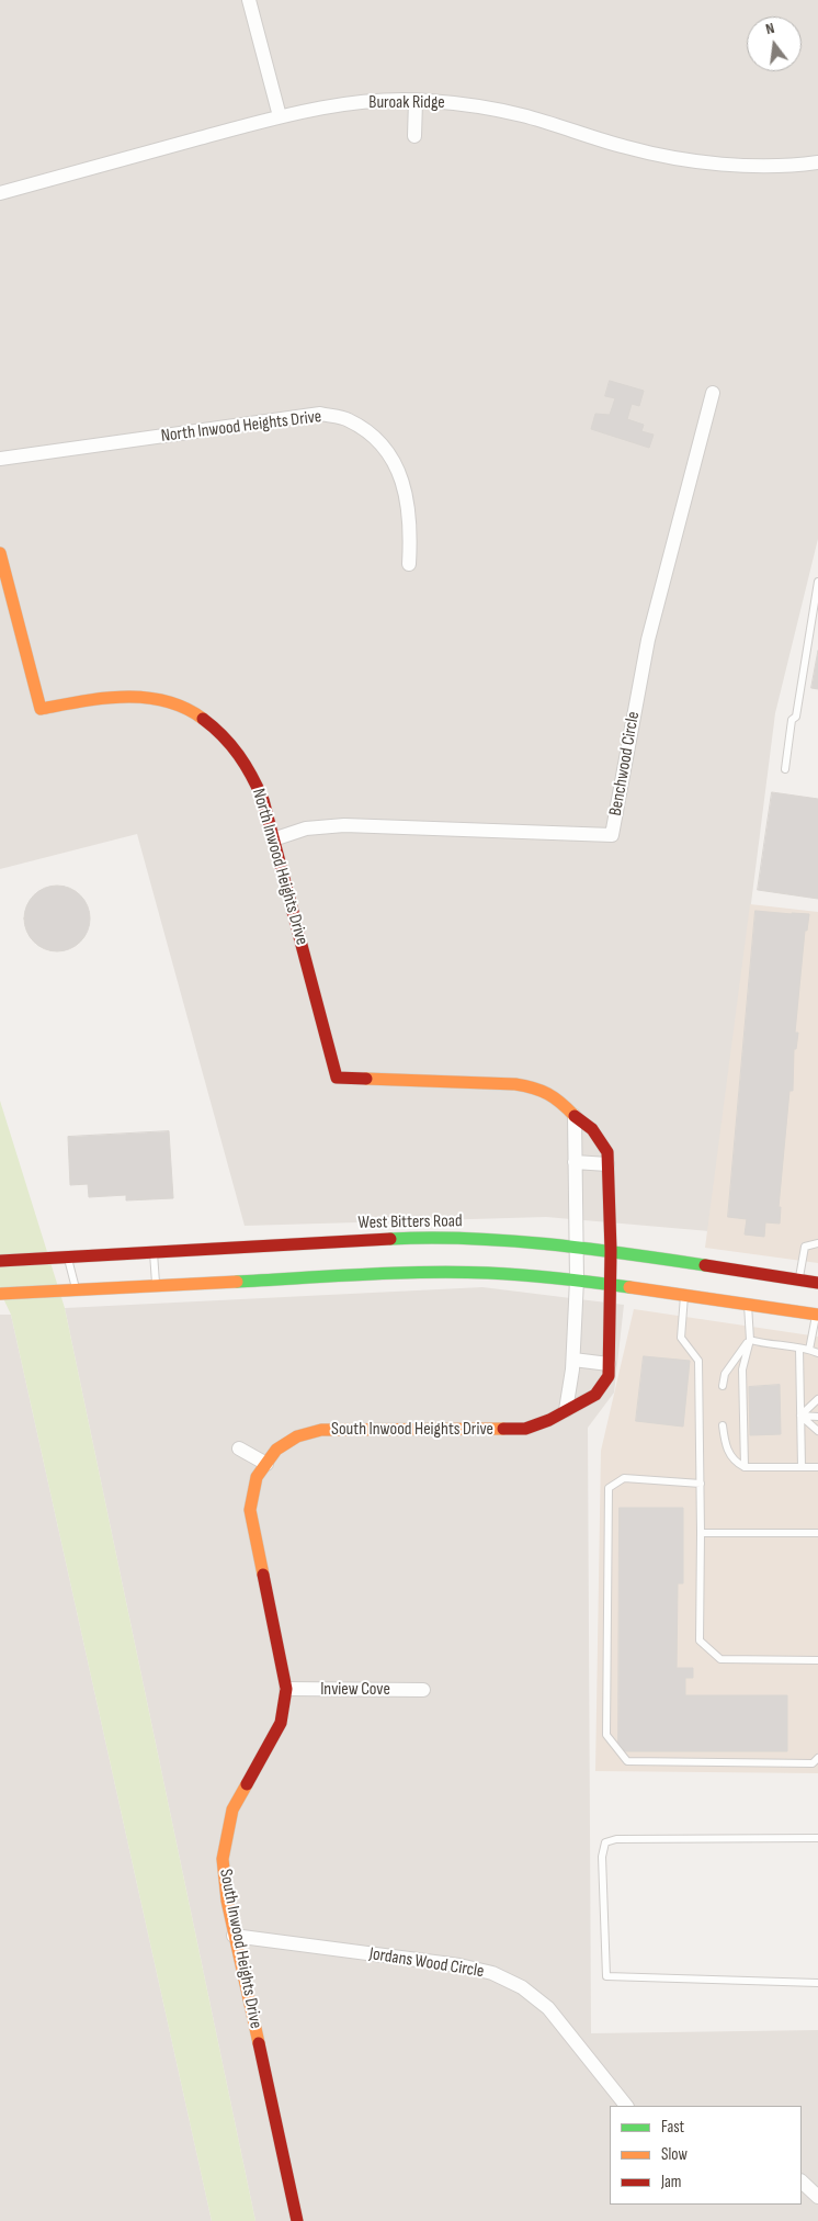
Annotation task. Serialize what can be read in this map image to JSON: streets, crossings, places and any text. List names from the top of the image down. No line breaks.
{"streets":{"street":["Buroak Ridge","North Inwood Heights Drive","Benchwood Circle","West Bitters Road","South Inwood Heights Drive","Inview Cove","Jordans Wood Circle"]},"crossings":[["North Inwood Heights Drive","Benchwood Circle"],["North Inwood Heights Drive","West Bitters Road"],["North Inwood Heights Drive","South Inwood Heights Drive"],["South Inwood Heights Drive","Inview Cove"],["South Inwood Heights Drive","Jordans Wood Circle"]],"legend":["Fast","Slow","Jam"],"north":"top"}
